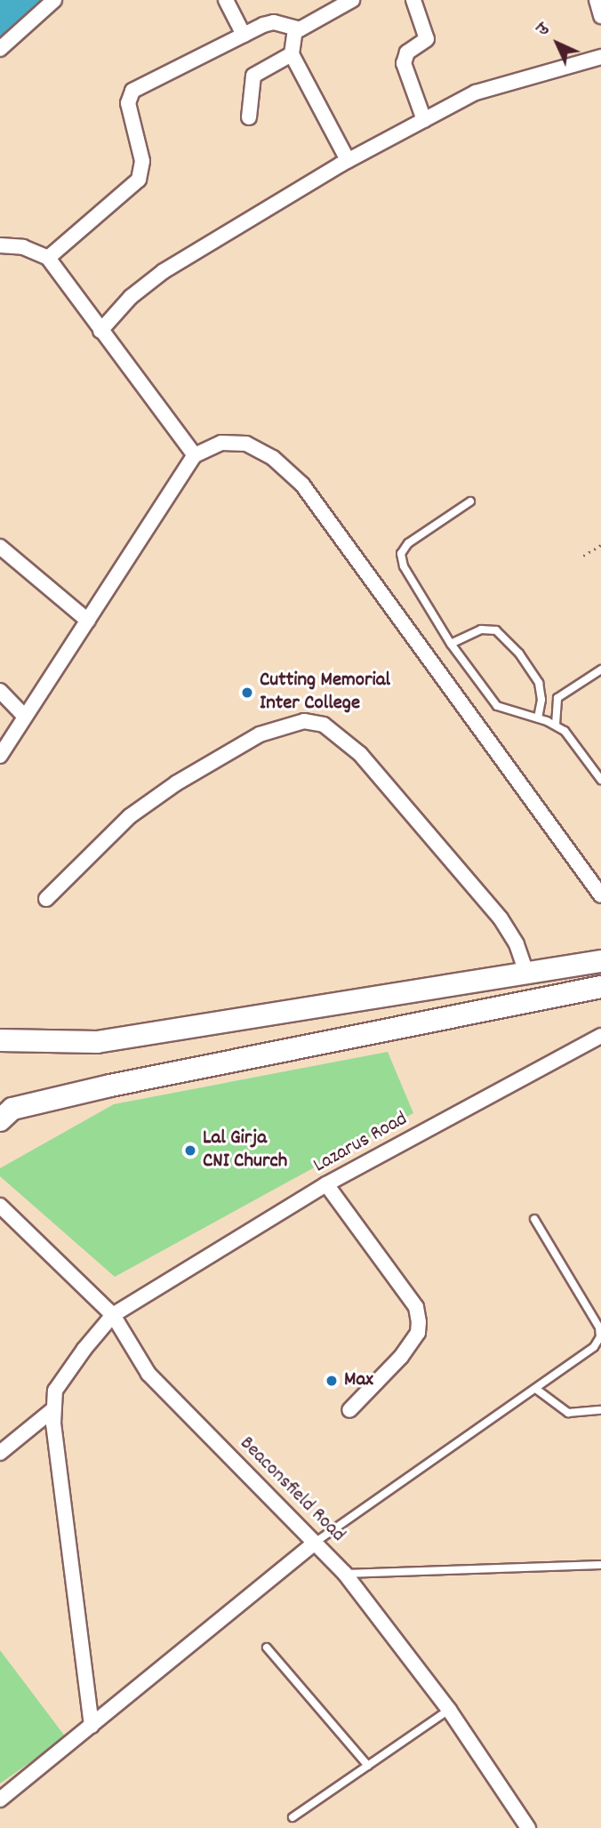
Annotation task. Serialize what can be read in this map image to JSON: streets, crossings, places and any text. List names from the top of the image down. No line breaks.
{"streets":{"street":["Lazarus Road","Beaconsfield Road"]},"crossings":[["Lazarus Road","Beaconsfield Road"]],"places":["Cutting Memorial Inter College","Lal Girja CNI Church","Max"],"north":"top left"}
